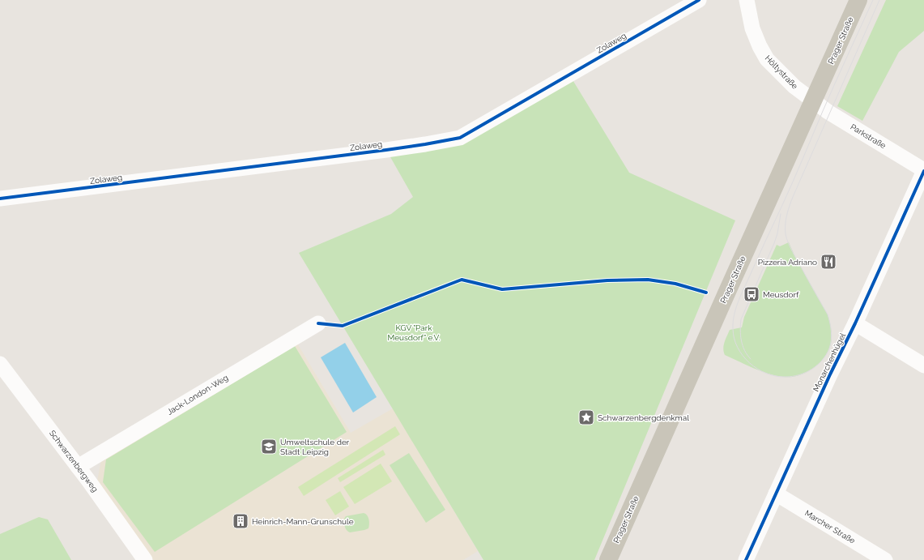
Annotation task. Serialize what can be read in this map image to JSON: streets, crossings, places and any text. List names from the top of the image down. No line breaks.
{"streets":{"main road":["Prager Straße"],"street":["Zolaweg","Höltystraße","Parkstraße","Monarchenhügel","Jack-London-Weg","Schwarzenbergweg","Marcher Straße"]},"crossings":[["Prager Straße","Höltystraße"],["Prager Straße","Parkstraße"],["Höltystraße","Parkstraße"],["Parkstraße","Monarchenhügel"],["Monarchenhügel","Marcher Straße"],["Jack-London-Weg","Schwarzenbergweg"]],"parks":["KGV \"Park Meusdorf\" e.V."],"places":{"restaurant":["Pizzeria Adriano"],"bus stop":["Meusdorf"],"place":["Schwarzenbergdenkmal"],"school or university":["Umweltschule der Stadt Leipzig"],"building":["Heinrich-Mann-Grunschule"]}}
